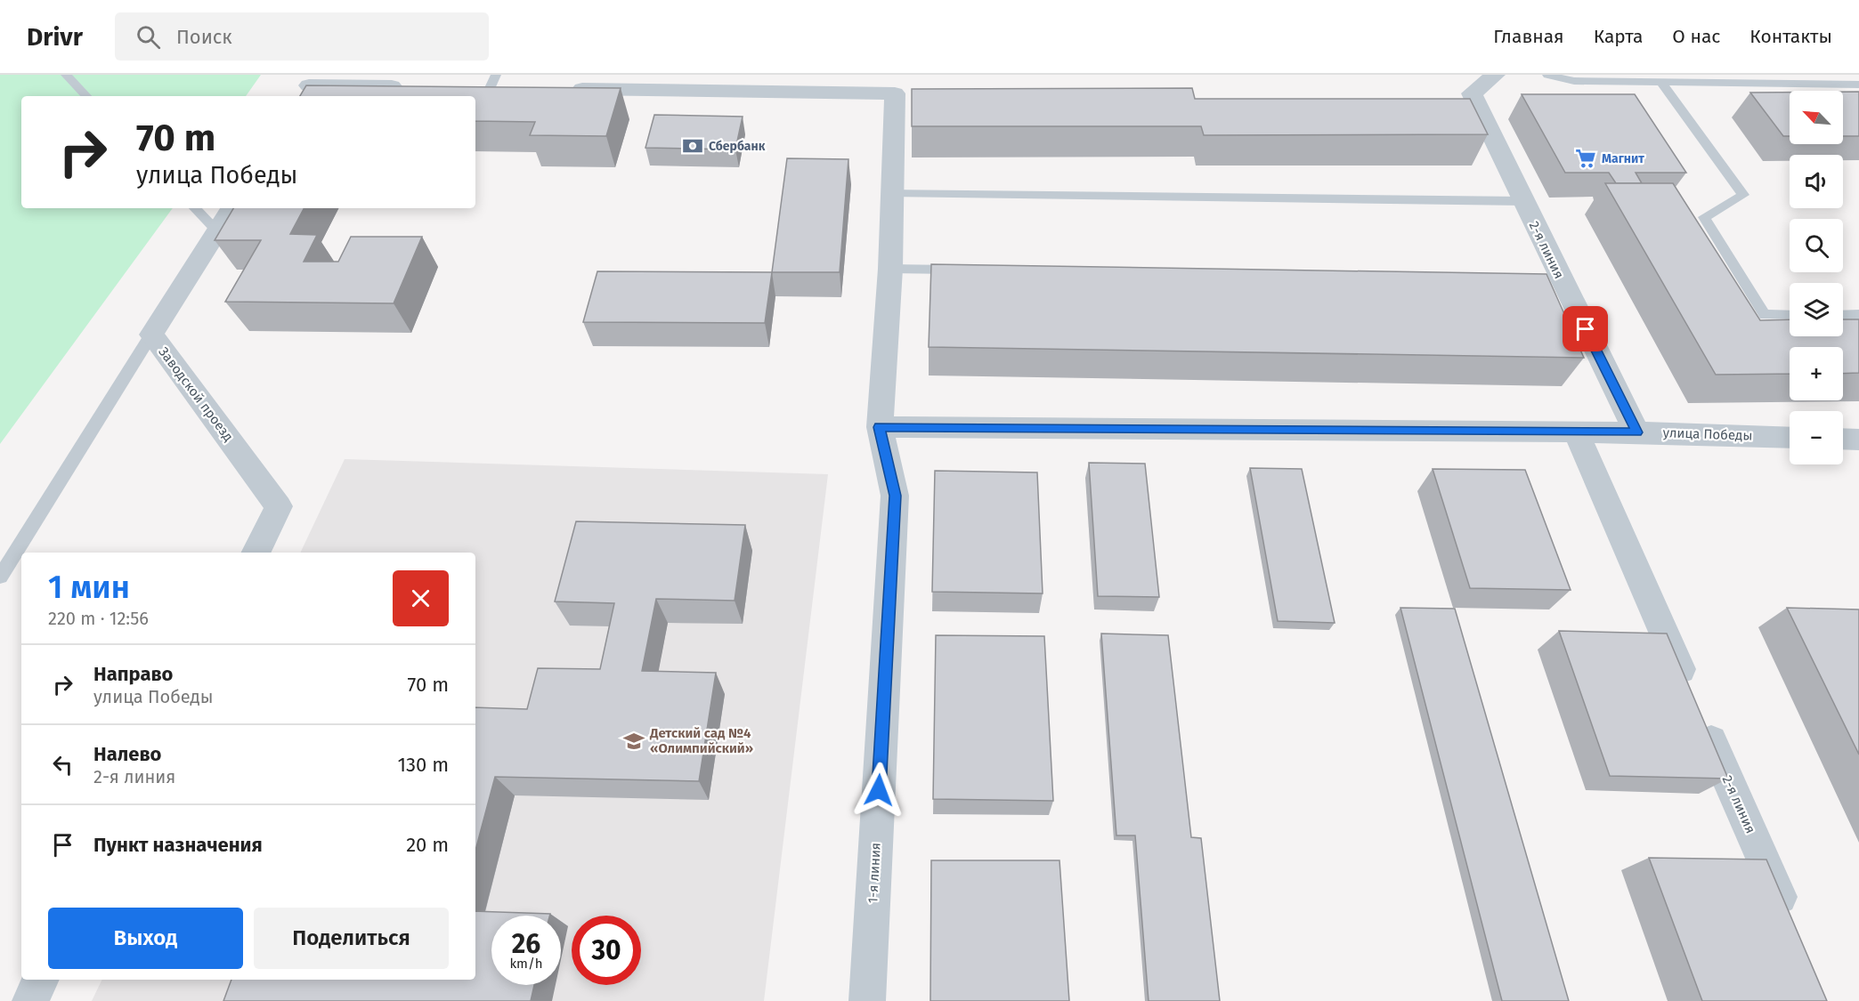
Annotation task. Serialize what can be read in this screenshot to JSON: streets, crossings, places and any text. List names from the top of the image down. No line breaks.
{"streets":{"street":["2-я линия","Заводской проезд","улица Победы","1-я линия"]},"crossings":[["2-я линия","улица Победы"],["улица Победы","1-я линия"]],"places":{"bank":["Сбербанк"],"supermarket":["Магнит"],"school or university":["Детский сад №4 «Олимпийский»"]},"north":"top left","page":{"header":"Drivr","search":"Поиск","nav":["Главная","Карта","О нас","Контакты"],"map_buttons":["+","−"],"turn":["70 m","улица Победы"],"heading":["1 мин","220 m · 12:56"],"list":[{"name":"Направо","note":"улица Победы","value":"70 m"},{"name":"Налево","note":"2-я линия","value":"130 m"},{"name":"Пункт назначения","value":"20 m"}],"buttons":["Выход","Поделиться"],"speed":"26 km/h","limit":"30"}}
